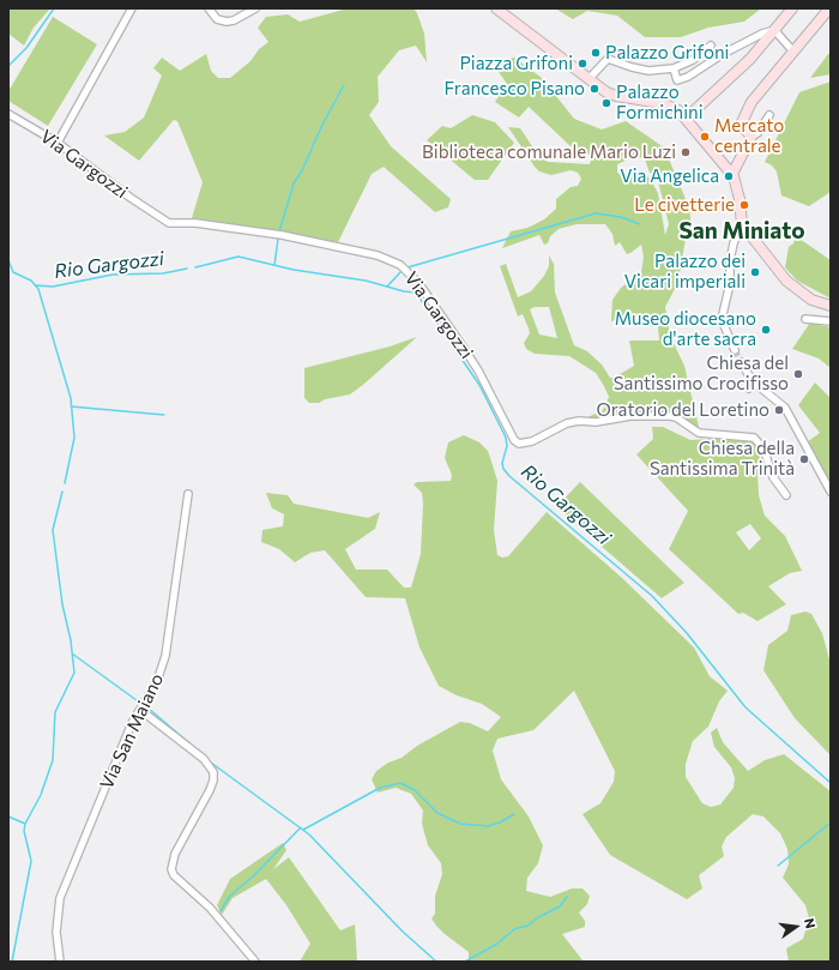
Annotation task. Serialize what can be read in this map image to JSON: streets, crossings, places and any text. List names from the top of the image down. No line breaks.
{"streets":{"street":["Via Gargozzi","Via San Maiano"]},"districts":["San Miniato"],"water":["Rio Gargozzi"],"places":["Palazzo Grifoni","Piazza Grifoni","Francesco Pisano","Palazzo Formichini","Mercato centrale","Biblioteca comunale Mario Luzi","Via Angelica","Le civetterie","Palazzo dei Vicari imperiali","Museo diocesano d'arte sacra","Chiesa del Santissimo Crocifisso","Oratorio del Loretino","Chiesa della Santissima Trinità"],"north":"right"}
